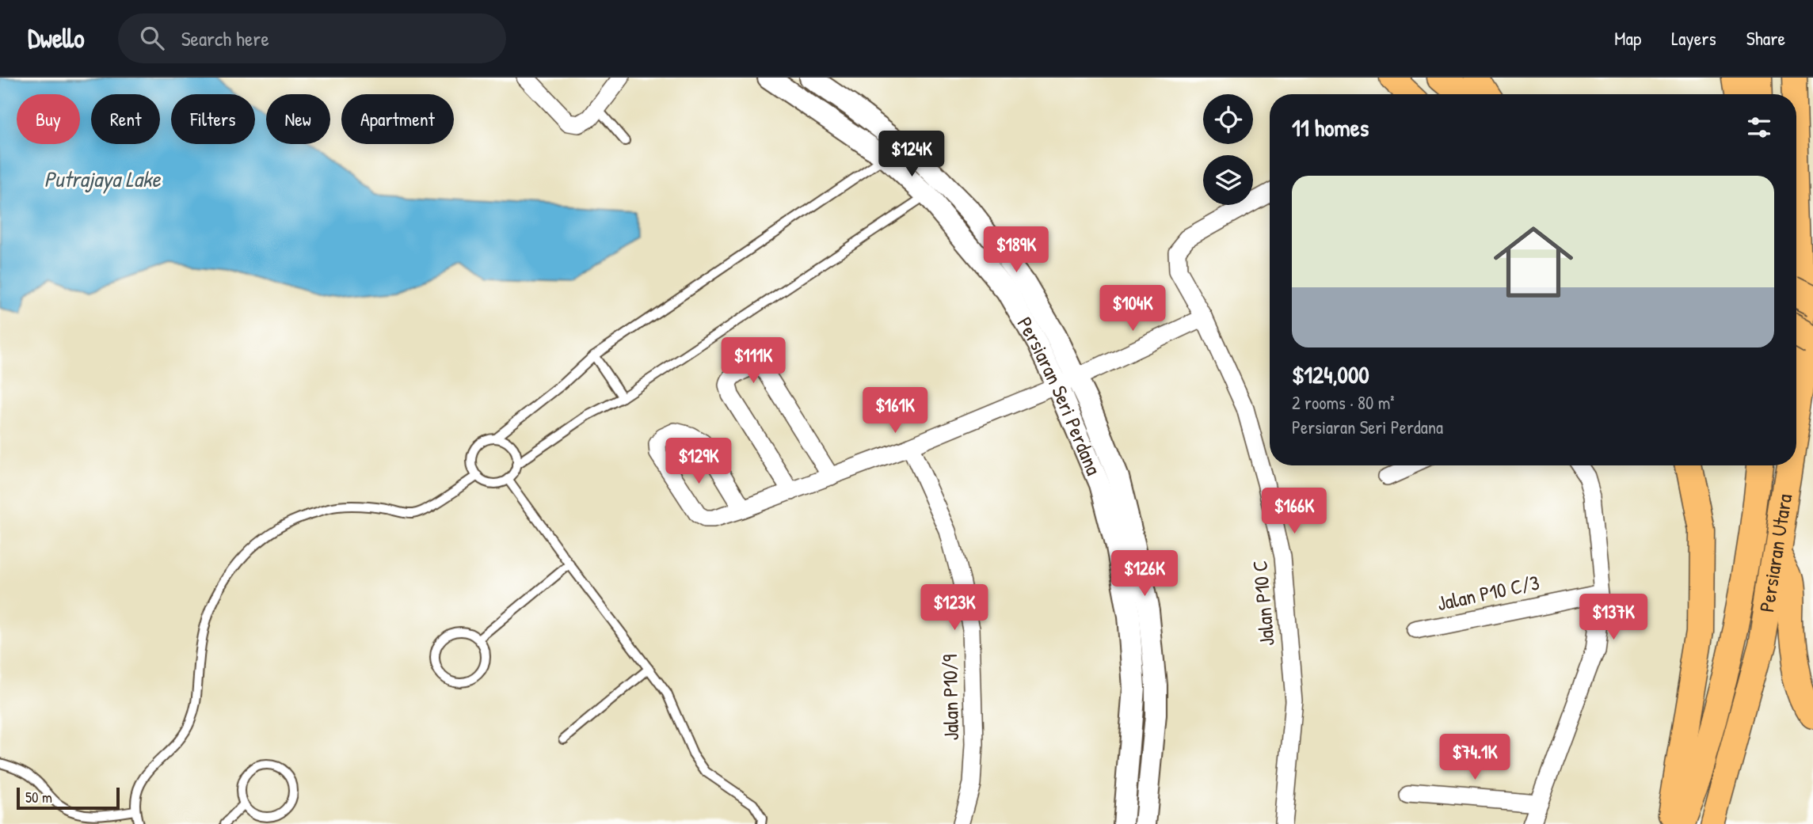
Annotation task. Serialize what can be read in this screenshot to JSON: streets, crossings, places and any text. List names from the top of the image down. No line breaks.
{"streets":{"main road":["Persiaran Utara"],"street":["Persiaran Seri Perdana","Jalan P10 C/3","Jalan P10 C","Jalan P10/9"]},"water":["Putrajaya Lake"],"scale_bar":"50 m","page":{"header":"Dwello","search":"Search here","nav":["Map","Layers","Share"],"chip":["Buy","Rent","Filters","New","Apartment"],"heading":"11 homes","price":["$124K","$189K","$104K","$111K","$161K","$129K","$166K","$126K","$123K","$137K","$74.1K"],"list":[{"name":"$124,000","note":"2 rooms · 80 m² · Persiaran Seri Perdana"}],"scale":"50 m"}}
